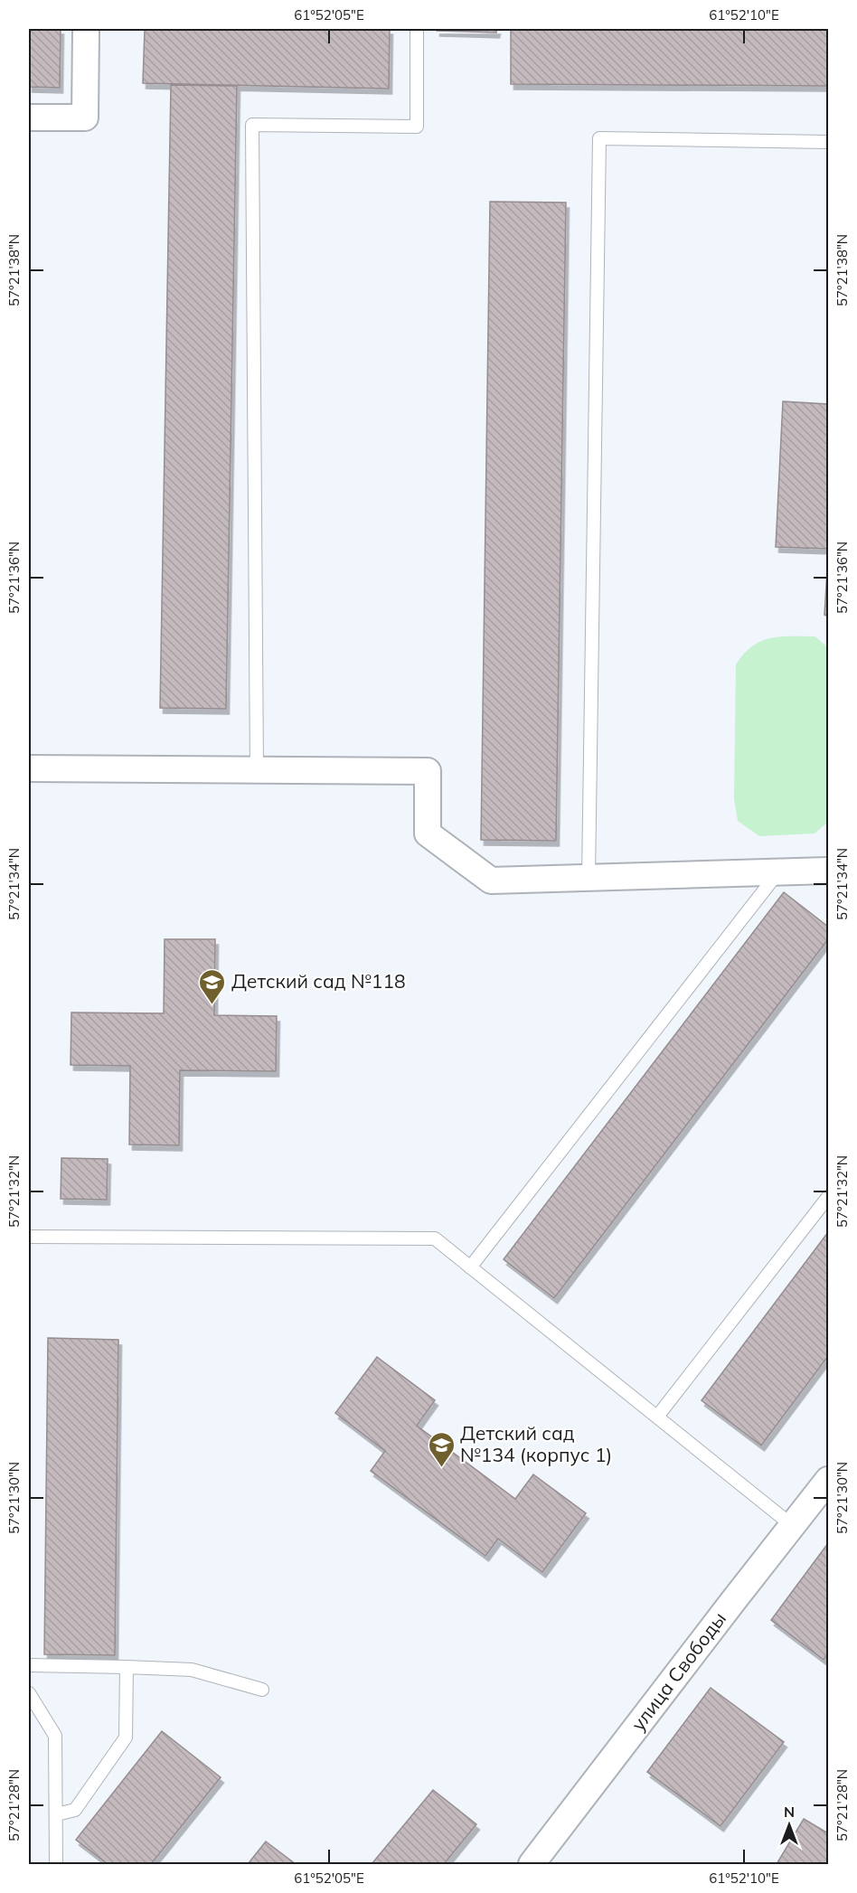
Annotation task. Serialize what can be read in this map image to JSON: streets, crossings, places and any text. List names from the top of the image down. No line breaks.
{"streets":{"street":["улица Свободы"]},"places":{"school or university":["Детский сад №118","Детский сад №134 (корпус 1)"]},"north":"top","coordinates":["61°52'05\"E","61°52'10\"E","57°21'38\"N","57°21'36\"N","57°21'34\"N","57°21'32\"N","57°21'30\"N","57°21'28\"N"]}
